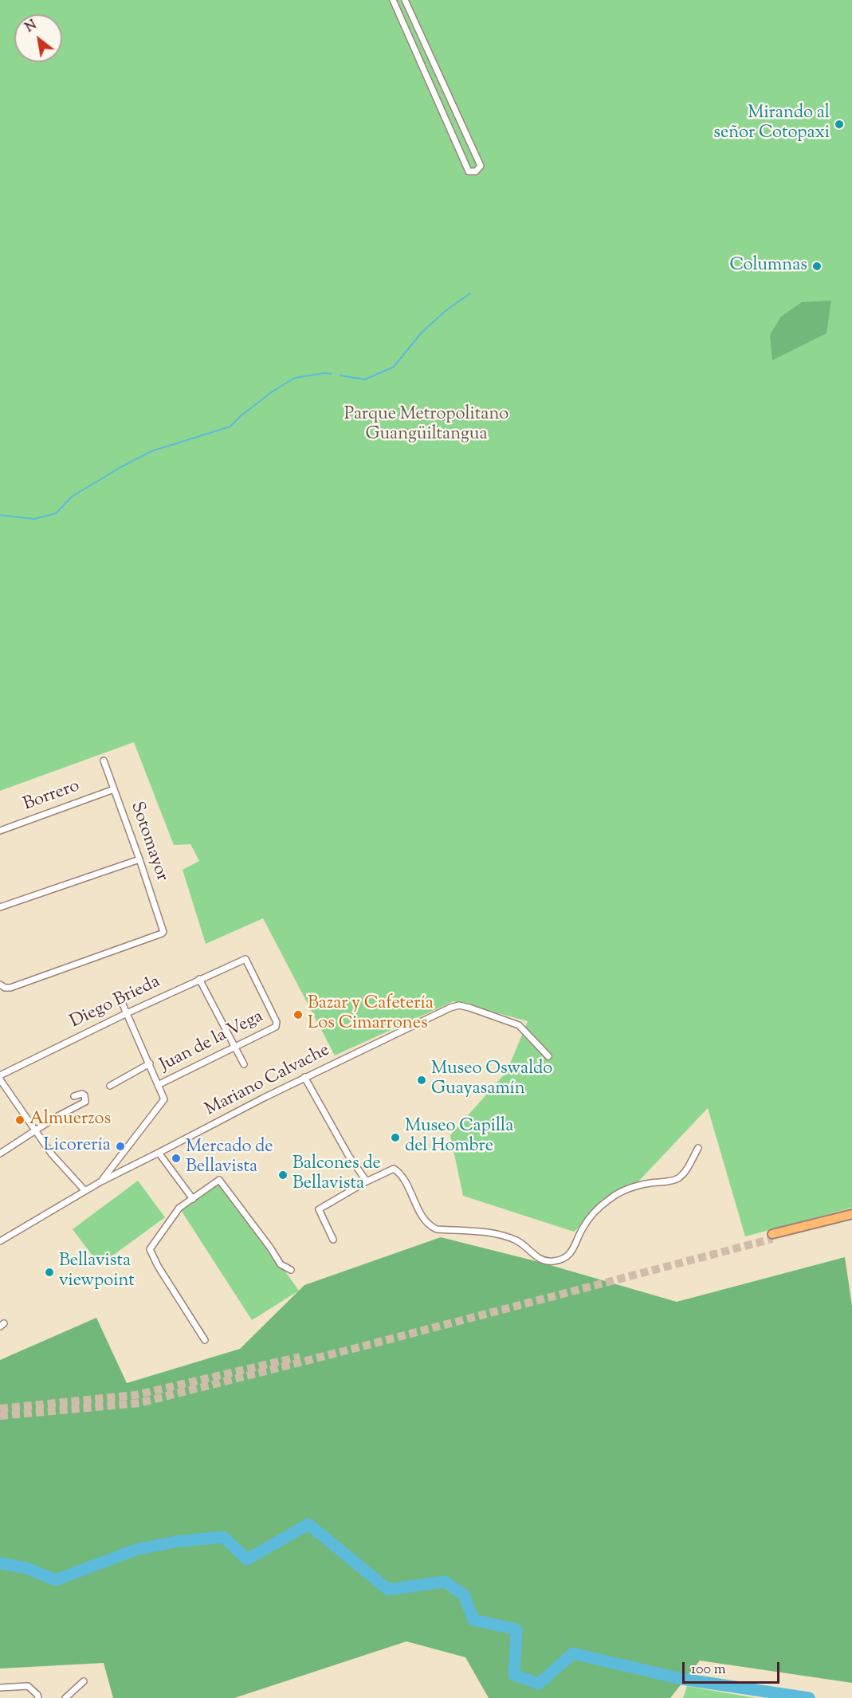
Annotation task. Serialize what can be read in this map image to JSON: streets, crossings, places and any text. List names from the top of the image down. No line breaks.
{"streets":{"street":["Borrero","Sotomayor","Diego Brieda","Juan de la Vega","Mariano Calvache"]},"crossings":[["Borrero","Sotomayor"],["Diego Brieda","Juan de la Vega"]],"parks":["Parque Metropolitano Guangüiltangua"],"places":["Mirando al señor Cotopaxi","Columnas","Bazar y Cafetería Los Cimarrones","Museo Oswaldo Guayasamín","Almuerzos","Museo Capilla del Hombre","Licorería","Mercado de Bellavista","Balcones de Bellavista","Bellavista viewpoint"],"scale_bar":"100 m","north":"top left"}
